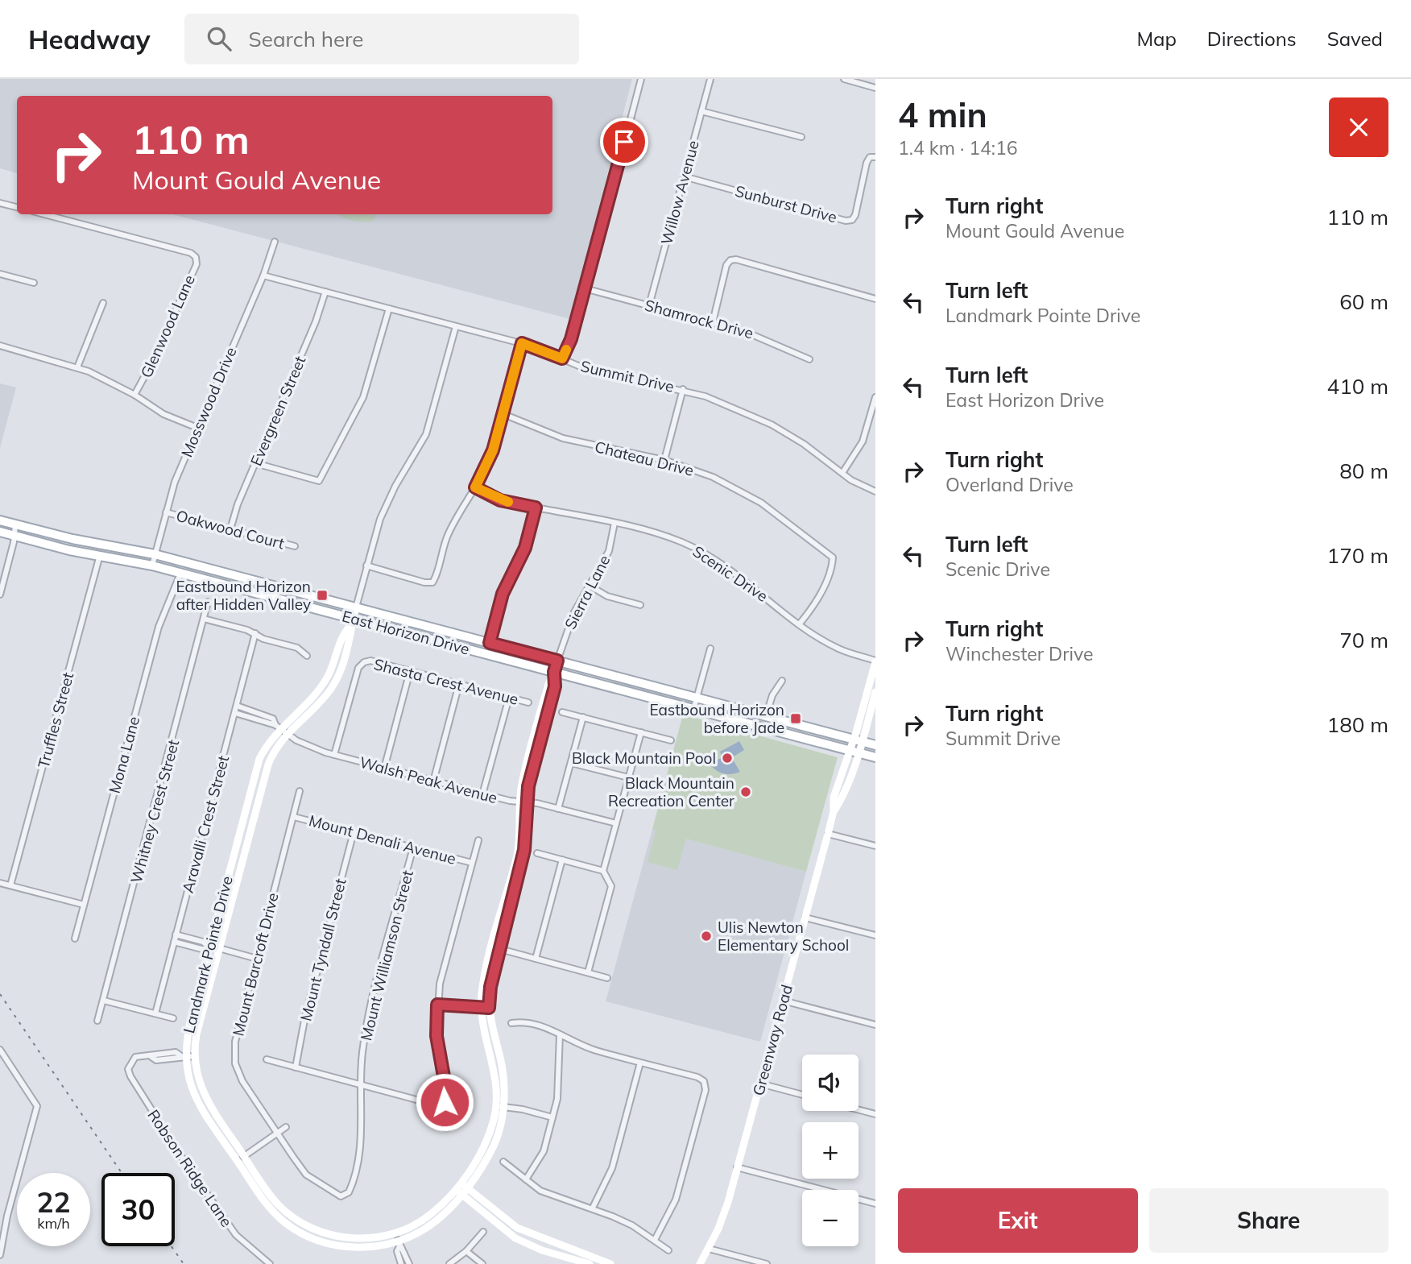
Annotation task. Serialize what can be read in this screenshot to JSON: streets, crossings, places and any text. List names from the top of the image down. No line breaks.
{"streets":{"main road":["East Horizon Drive"],"street":["Willow Avenue","Sunburst Drive","Shamrock Drive","Glenwood Lane","Summit Drive","Mosswood Drive","Evergreen Street","Chateau Drive","Oakwood Court","Scenic Drive","Sierra Lane","Shasta Crest Avenue","Truffles Street","Mona Lane","Walsh Peak Avenue","Whitney Crest Street","Aravalli Crest Street","Mount Denali Avenue","Mount Tyndall Street","Landmark Pointe Drive","Mount Williamson Street","Mount Barcroft Drive","Greenway Road","Robson Ridge Lane"]},"crossings":[["Willow Avenue","Sunburst Drive"],["Willow Avenue","Shamrock Drive"],["Summit Drive","Mosswood Drive"],["Summit Drive","Evergreen Street"],["Mosswood Drive","Oakwood Court"],["Mosswood Drive","East Horizon Drive"],["Evergreen Street","Oakwood Court"],["Chateau Drive","Scenic Drive"],["Scenic Drive","Sierra Lane"],["Scenic Drive","Greenway Road"],["Sierra Lane","East Horizon Drive"],["Sierra Lane","Landmark Pointe Drive"],["East Horizon Drive","Truffles Street"],["East Horizon Drive","Mona Lane"],["East Horizon Drive","Landmark Pointe Drive"],["East Horizon Drive","Greenway Road"],["Shasta Crest Avenue","Walsh Peak Avenue"],["Walsh Peak Avenue","Landmark Pointe Drive"],["Mount Denali Avenue","Mount Tyndall Street"],["Mount Denali Avenue","Mount Williamson Street"],["Mount Denali Avenue","Mount Barcroft Drive"],["Landmark Pointe Drive","Robson Ridge Lane"],["Mount Williamson Street","Mount Barcroft Drive"]],"places":{"transit":["Eastbound Horizon after Hidden Valley","Eastbound Horizon before Jade"],"other":["Black Mountain Pool","Black Mountain Recreation Center","Ulis Newton Elementary School"]},"page":{"header":"Headway","search":"Search here","nav":["Map","Directions","Saved"],"heading":["4 min","1.4 km · 14:16"],"turn":["110 m","Mount Gould Avenue"],"list":[{"name":"Turn right","note":"Mount Gould Avenue","value":"110 m"},{"name":"Turn left","note":"Landmark Pointe Drive","value":"60 m"},{"name":"Turn left","note":"East Horizon Drive","value":"410 m"},{"name":"Turn right","note":"Overland Drive","value":"80 m"},{"name":"Turn left","note":"Scenic Drive","value":"170 m"},{"name":"Turn right","note":"Winchester Drive","value":"70 m"},{"name":"Turn right","note":"Summit Drive","value":"180 m"}],"map_buttons":["+","−"],"speed":"22 km/h","limit":"30","buttons":["Exit","Share"]}}
